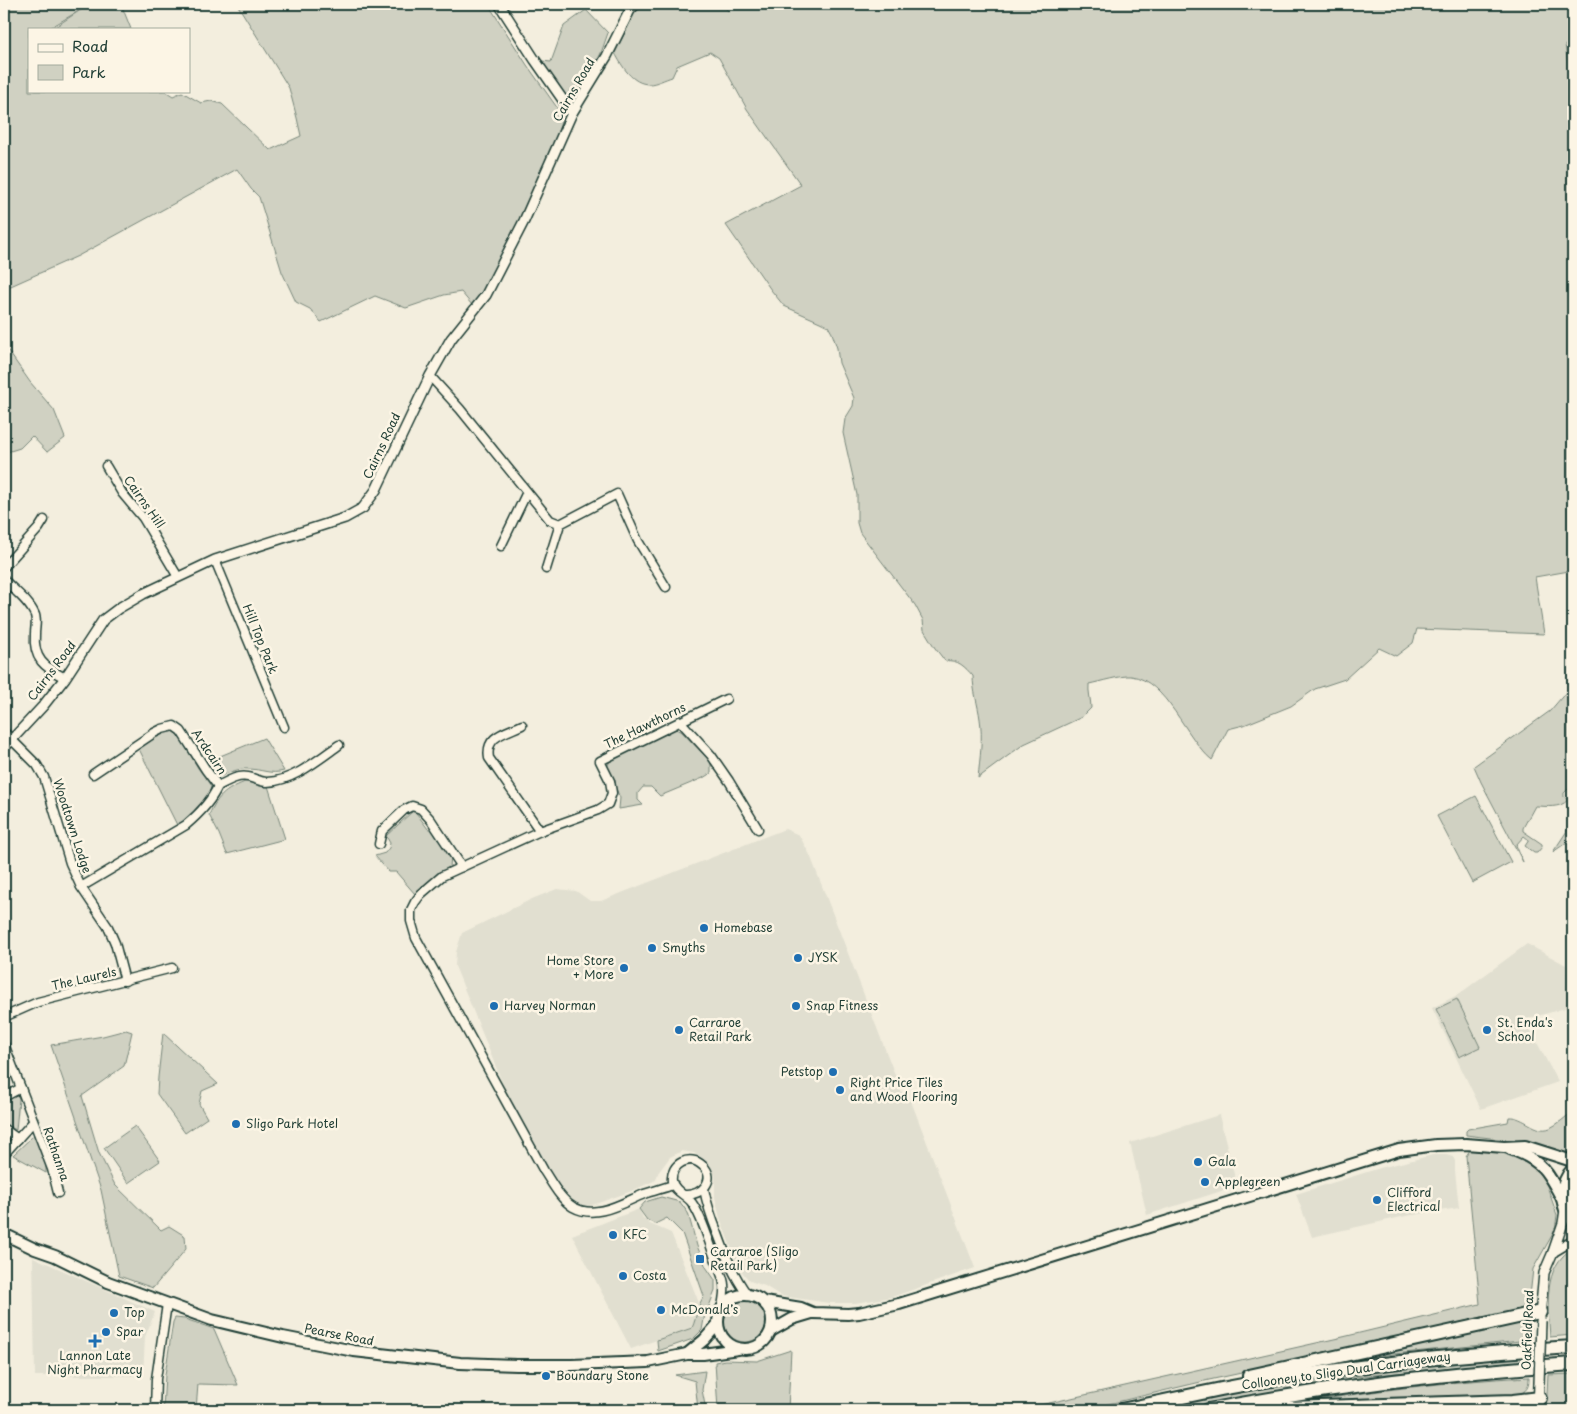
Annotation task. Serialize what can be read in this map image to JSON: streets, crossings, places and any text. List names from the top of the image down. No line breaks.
{"streets":{"highway":["Collooney to Sligo Dual Carriageway"],"main road":["Pearse Road"],"street":["Cairns Road","Cairns Hill","Hill Top Park","The Hawthorns","Ardcairn","Woodtown Lodge","The Laurels","Rathanna","Oakfield Road"]},"crossings":[["Cairns Road","Cairns Hill"],["Cairns Road","Hill Top Park"],["Cairns Road","Woodtown Lodge"],["Woodtown Lodge","The Laurels"]],"places":{"other":["Homebase","Smyths","JYSK","Home Store + More","Harvey Norman","Snap Fitness","Carraroe Retail Park","St. Enda's School","Petstop","Right Price Tiles and Wood Flooring","Sligo Park Hotel","Gala","Applegreen","Clifford Electrical","KFC","Costa","McDonald's","Top","Spar","Boundary Stone"],"transit":["Carraroe (Sligo Retail Park)"],"health":["Lannon Late Night Pharmacy"]},"legend":["Road","Park"]}
